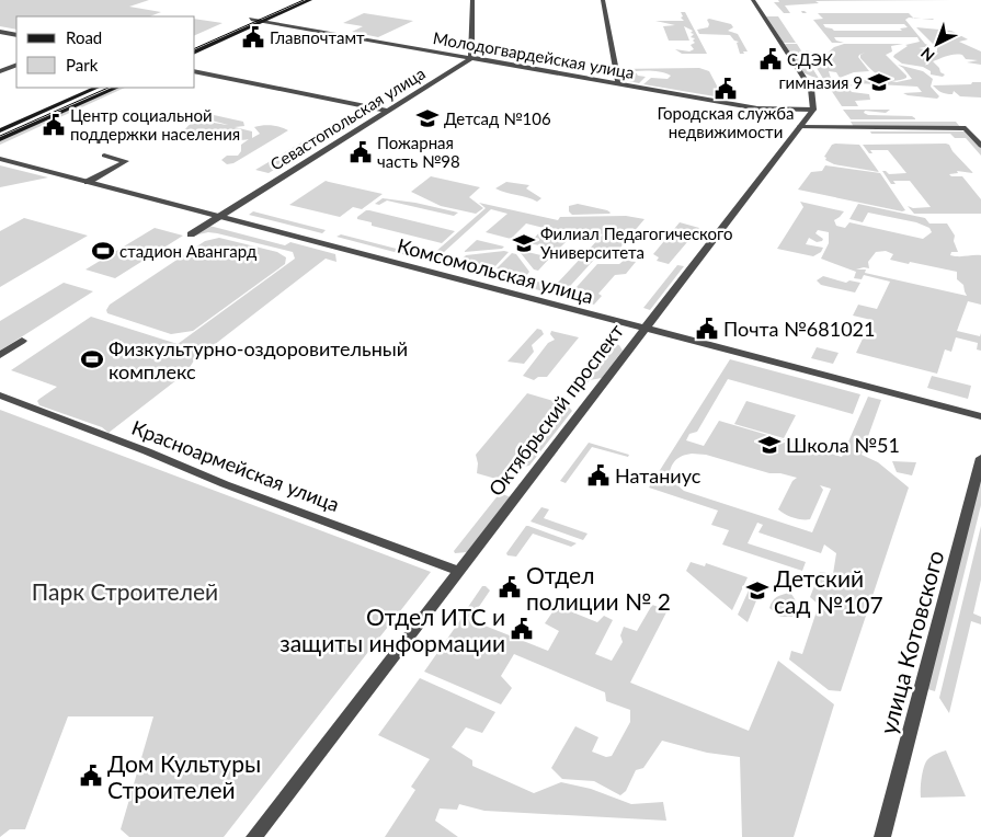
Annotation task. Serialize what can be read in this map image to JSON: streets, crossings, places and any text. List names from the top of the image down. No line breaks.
{"streets":{"street":["Молодогвардейская улица","Севастопольская улица","Комсомольская улица","Октябрьский проспект","Красноармейская улица","улица Котовского"]},"crossings":[["Молодогвардейская улица","Севастопольская улица"],["Молодогвардейская улица","Октябрьский проспект"],["Севастопольская улица","Комсомольская улица"],["Комсомольская улица","Октябрьский проспект"],["Октябрьский проспект","Красноармейская улица"]],"parks":["Парк Строителей"],"places":{"public building":["Главпочтамт","СДЭК","Городская служба недвижимости","Центр социальной поддержки населения","Пожарная часть №98","Почта №681021","Натаниус","Отдел полиции № 2","Отдел ИТС и защиты информации","Дом Культуры Строителей"],"school or university":["гимназия 9","Детсад №106","Филиал Педагогического Университета","Школа №51","Детский сад №107"],"sports":["стадион Авангард","Физкультурно-оздоровительный комплекс"]},"legend":["Road","Park"],"north":"bottom left"}
